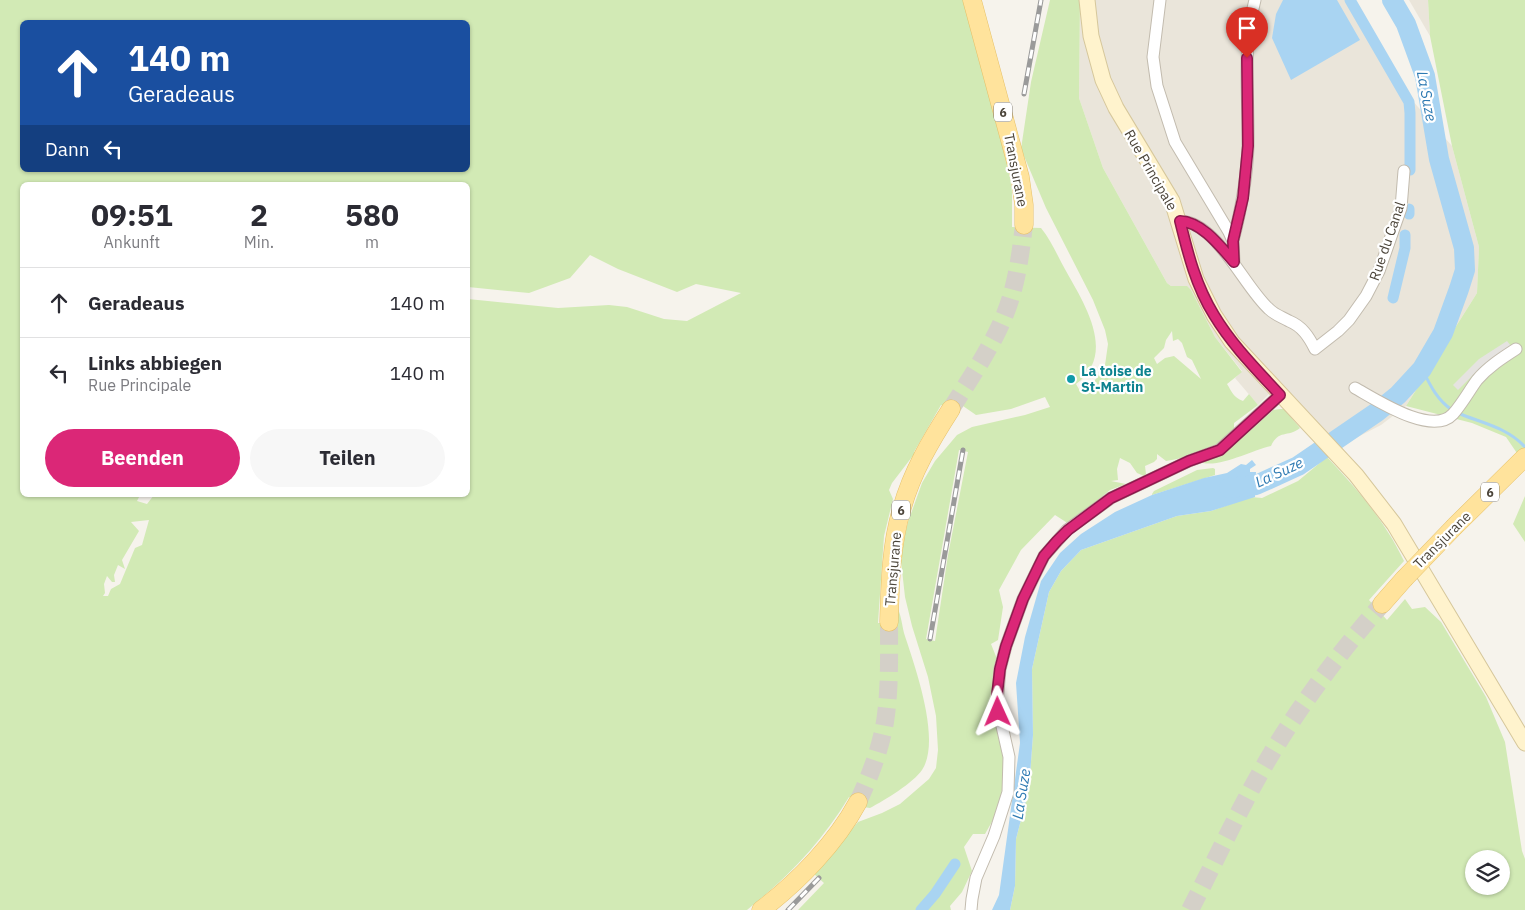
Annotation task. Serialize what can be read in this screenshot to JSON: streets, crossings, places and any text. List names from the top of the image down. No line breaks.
{"streets":{"main road":["6","Transjurane","Rue Principale"],"street":["Rue du Canal"]},"water":["La Suze"],"places":["La toise de St-Martin"],"page":{"turn":["140 m","Geradeaus"],"then":"Dann","eta":["09:51","Ankunft","2","Min.","580","m"],"list":[{"name":"Geradeaus","value":"140 m"},{"name":"Links abbiegen","note":"Rue Principale","value":"140 m"}],"buttons":["Beenden","Teilen"]}}
